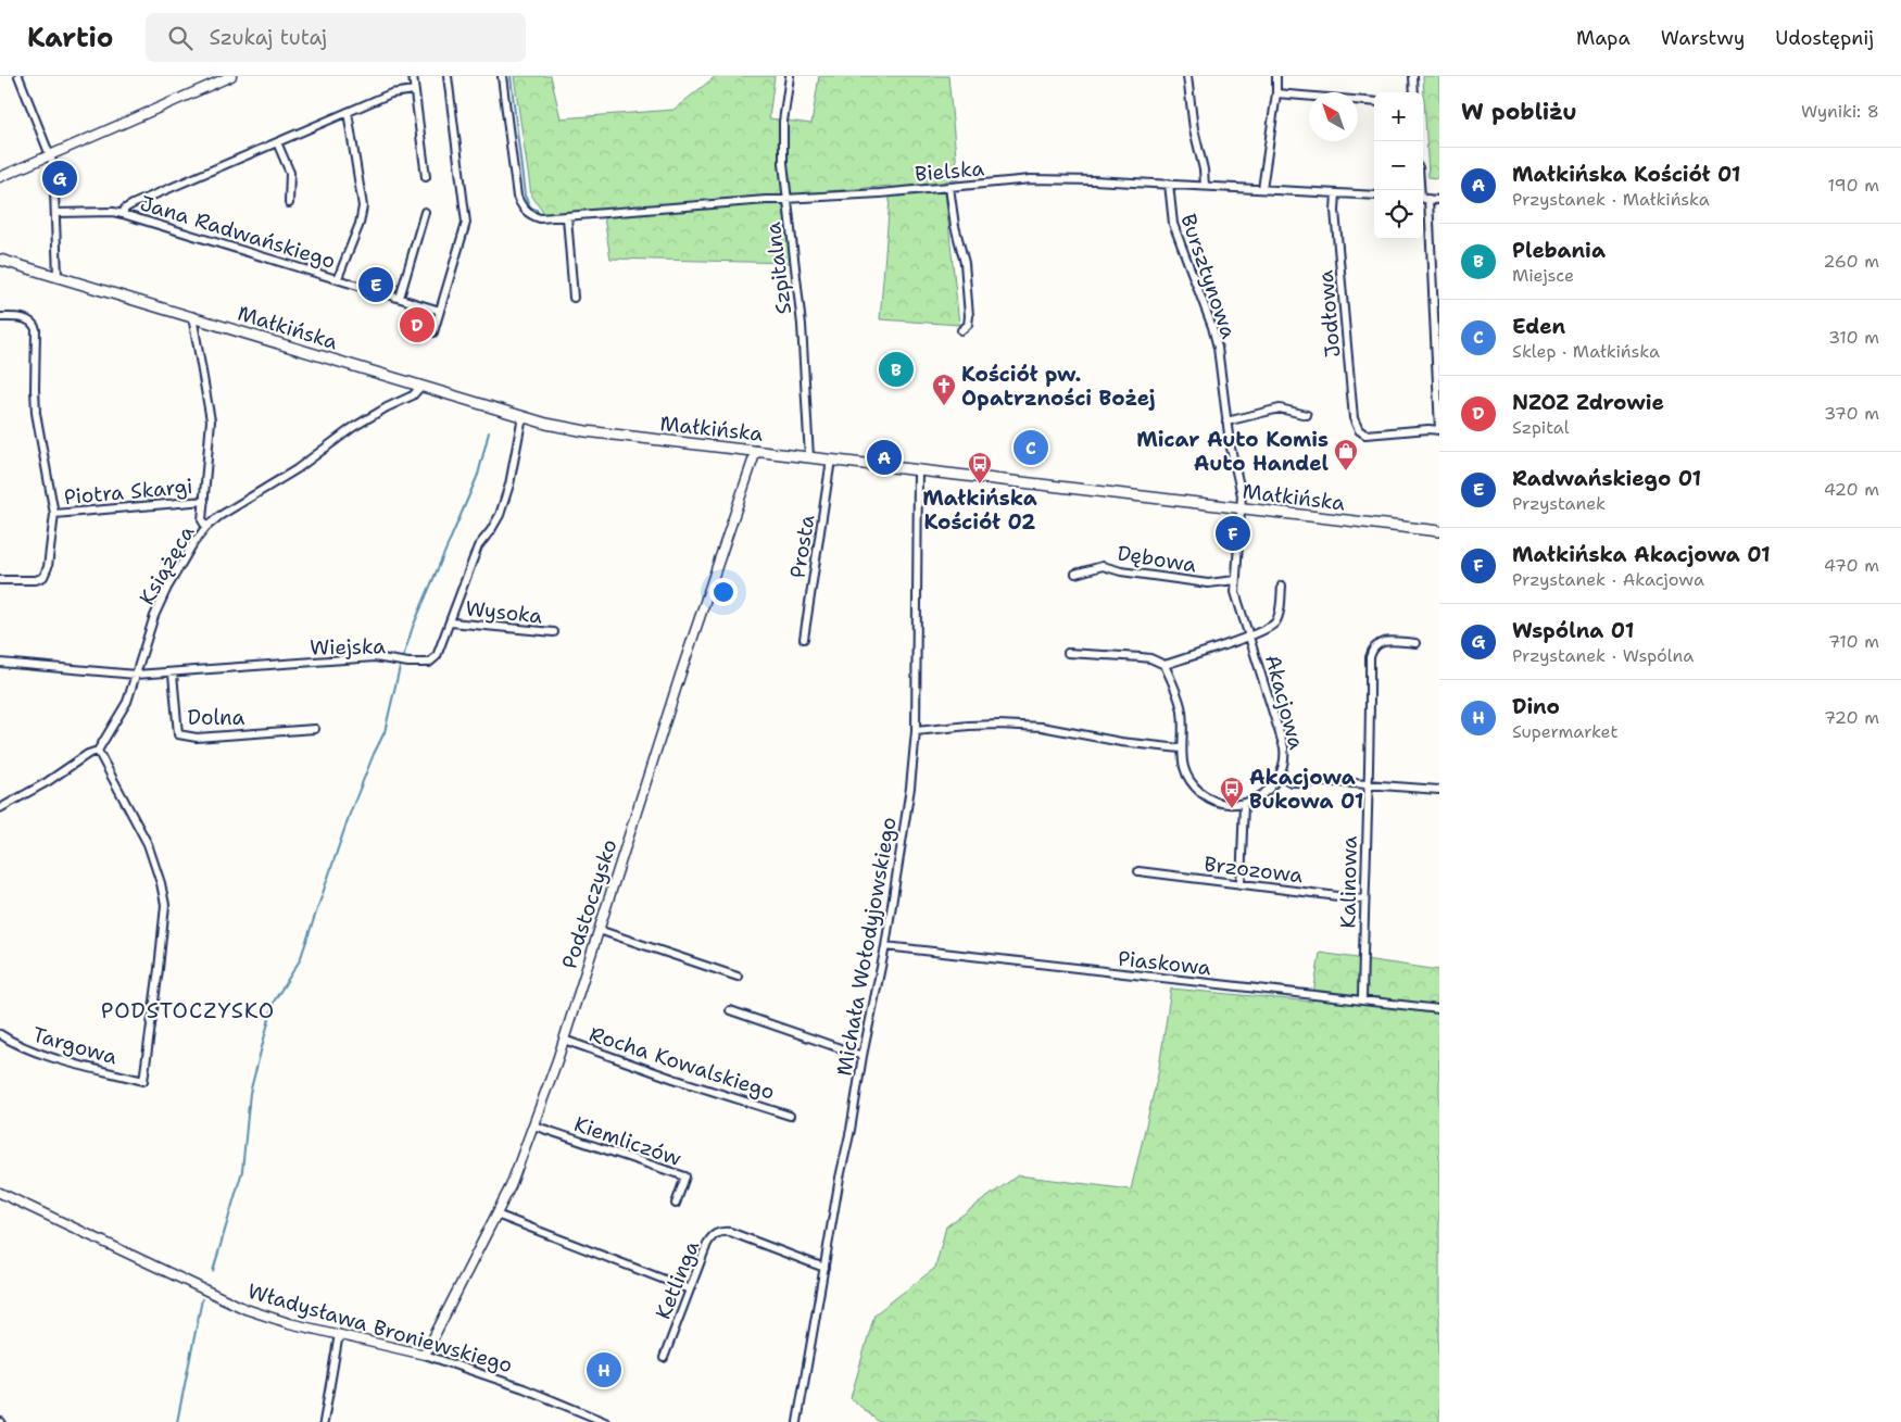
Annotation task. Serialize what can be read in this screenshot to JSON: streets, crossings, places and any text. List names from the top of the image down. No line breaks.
{"streets":{"main road":["Małkińska"],"street":["Bielska","Jana Radwańskiego","Szpitalna","Bursztynowa","Jodłowa","Piotra Skargi","Prosta","Dębowa","Książęca","Wysoka","Wiejska","Akacjowa","Dolna","Brzozowa","Kalinowa","Podstoczysko","Michała Wołodyjowskiego","Piaskowa","Targowa","Rocha Kowalskiego","Kiemliczów","Ketlinga","Władysława Broniewskiego"]},"crossings":[["Bielska","Szpitalna"],["Bielska","Bursztynowa"],["Bielska","Jodłowa"],["Szpitalna","Małkińska"],["Bursztynowa","Małkińska"],["Bursztynowa","Akacjowa"],["Małkińska","Prosta"],["Małkińska","Książęca"],["Małkińska","Wiejska"],["Małkińska","Akacjowa"],["Małkińska","Podstoczysko"],["Małkińska","Michała Wołodyjowskiego"],["Dębowa","Akacjowa"],["Książęca","Wiejska"],["Książęca","Targowa"],["Wysoka","Wiejska"],["Wiejska","Dolna"],["Brzozowa","Kalinowa"],["Kalinowa","Piaskowa"],["Podstoczysko","Rocha Kowalskiego"],["Podstoczysko","Kiemliczów"],["Podstoczysko","Władysława Broniewskiego"],["Michała Wołodyjowskiego","Piaskowa"],["Michała Wołodyjowskiego","Ketlinga"]],"districts":["PODSTOCZYSKO"],"places":{"church":["Kościół pw. Opatrzności Bożej"],"shop":["Micar Auto Komis Auto Handel"],"bus stop":["Małkińska Kościół 02","Akacjowa Bukowa 01"]},"north":"top left","page":{"header":"Kartio","search":"Szukaj tutaj","nav":["Mapa","Warstwy","Udostępnij"],"heading":["W pobliżu","Wyniki: 8"],"map_buttons":["+","−"],"list":[{"mark":"A","name":"Małkińska Kościół 01","note":"Przystanek · Małkińska","value":"190 m"},{"mark":"B","name":"Plebania","note":"Miejsce","value":"260 m"},{"mark":"C","name":"Eden","note":"Sklep · Małkińska","value":"310 m"},{"mark":"D","name":"NZOZ Zdrowie","note":"Szpital","value":"370 m"},{"mark":"E","name":"Radwańskiego 01","note":"Przystanek","value":"420 m"},{"mark":"F","name":"Małkińska Akacjowa 01","note":"Przystanek · Akacjowa","value":"470 m"},{"mark":"G","name":"Wspólna 01","note":"Przystanek · Wspólna","value":"710 m"},{"mark":"H","name":"Dino","note":"Supermarket","value":"720 m"}],"pins":["G","E","D","B","C","A","F","H"]}}
